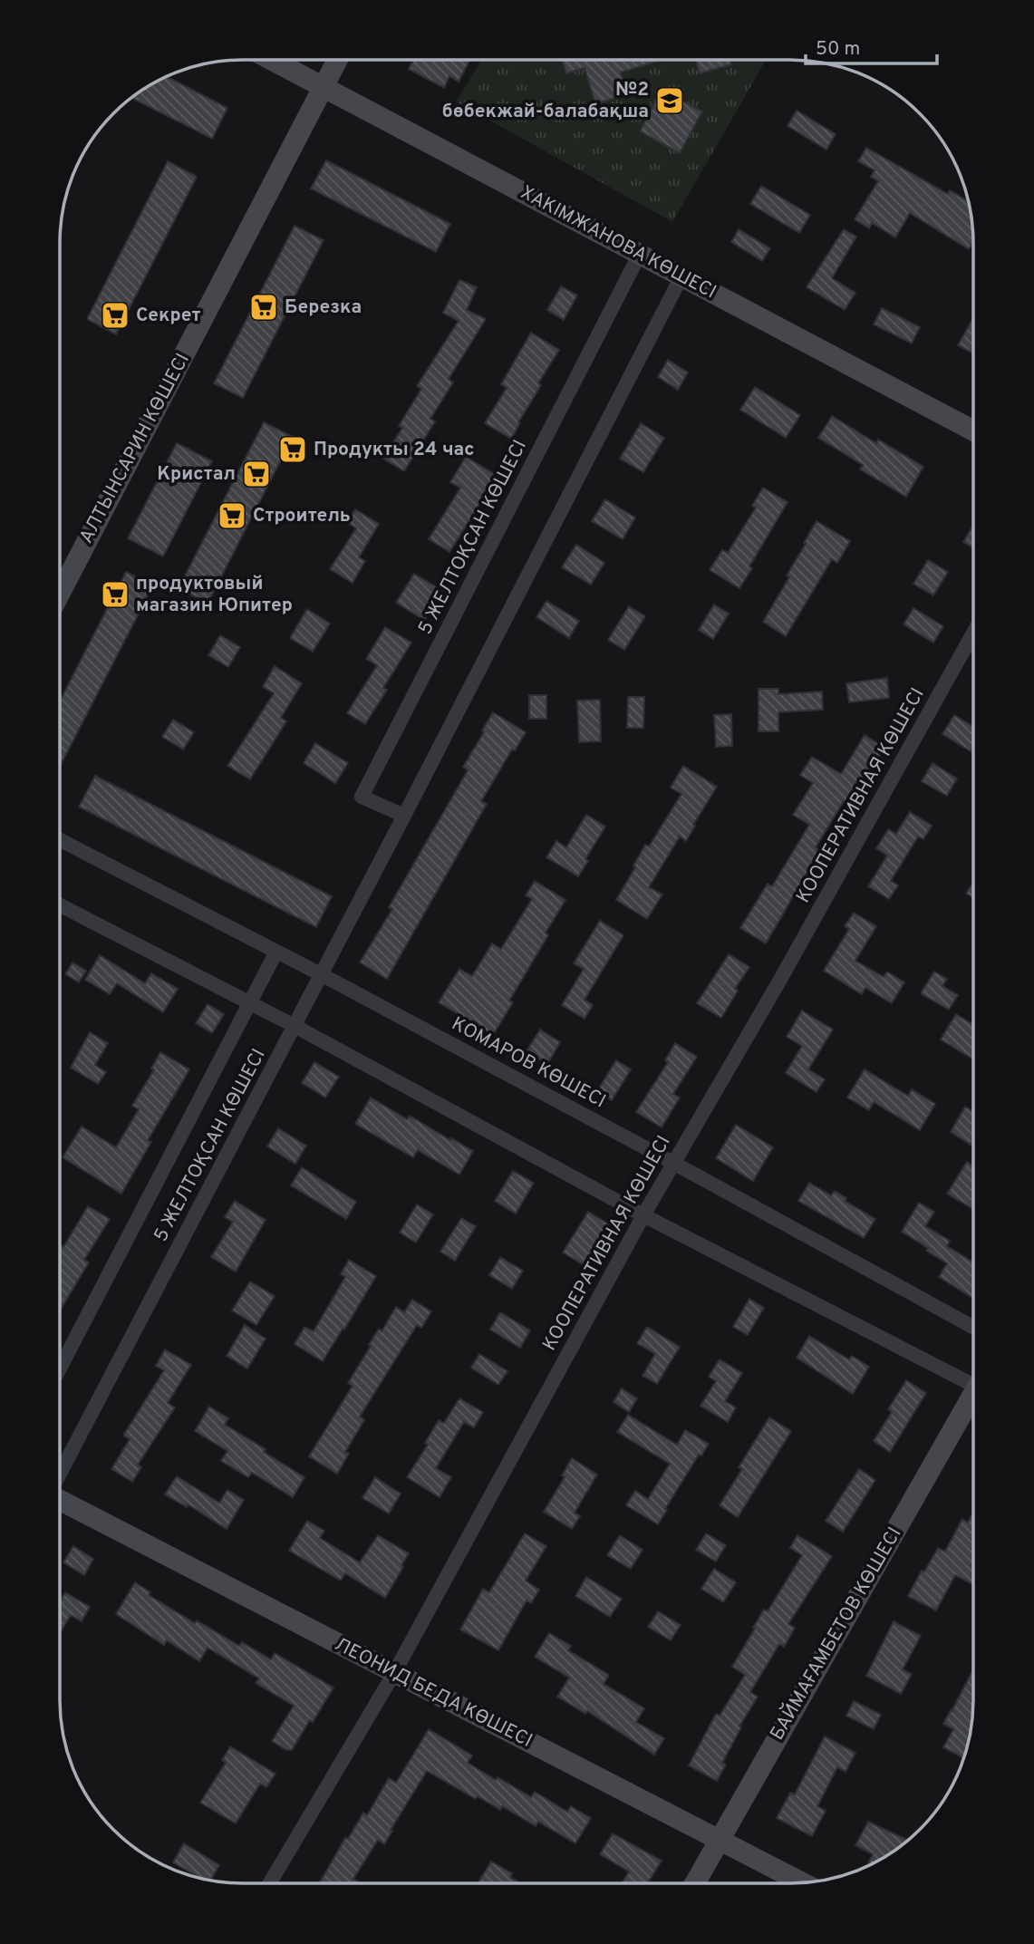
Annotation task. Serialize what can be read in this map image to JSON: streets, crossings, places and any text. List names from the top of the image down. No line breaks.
{"streets":{"street":["ХАКІМЖАНОВА КӨШЕСІ","АЛТЫНСАРИН КӨШЕСІ","5 ЖЕЛТОҚСАН КӨШЕСІ","КООПЕРАТИВНАЯ КӨШЕСІ","КОМАРОВ КӨШЕСІ","БАЙМАҒАМБЕТОВ КӨШЕСІ","ЛЕОНИД БЕДА КӨШЕСІ"]},"crossings":[["ХАКІМЖАНОВА КӨШЕСІ","АЛТЫНСАРИН КӨШЕСІ"],["ХАКІМЖАНОВА КӨШЕСІ","5 ЖЕЛТОҚСАН КӨШЕСІ"],["5 ЖЕЛТОҚСАН КӨШЕСІ","КОМАРОВ КӨШЕСІ"],["КООПЕРАТИВНАЯ КӨШЕСІ","КОМАРОВ КӨШЕСІ"],["КООПЕРАТИВНАЯ КӨШЕСІ","ЛЕОНИД БЕДА КӨШЕСІ"],["БАЙМАҒАМБЕТОВ КӨШЕСІ","ЛЕОНИД БЕДА КӨШЕСІ"]],"places":{"school or university":["№2 бөбекжай-балабақша"],"supermarket":["Березка","Секрет","Продукты 24 час","Кристал","Строитель","продуктовый магазин Юпитер"]},"scale_bar":"50 m"}
